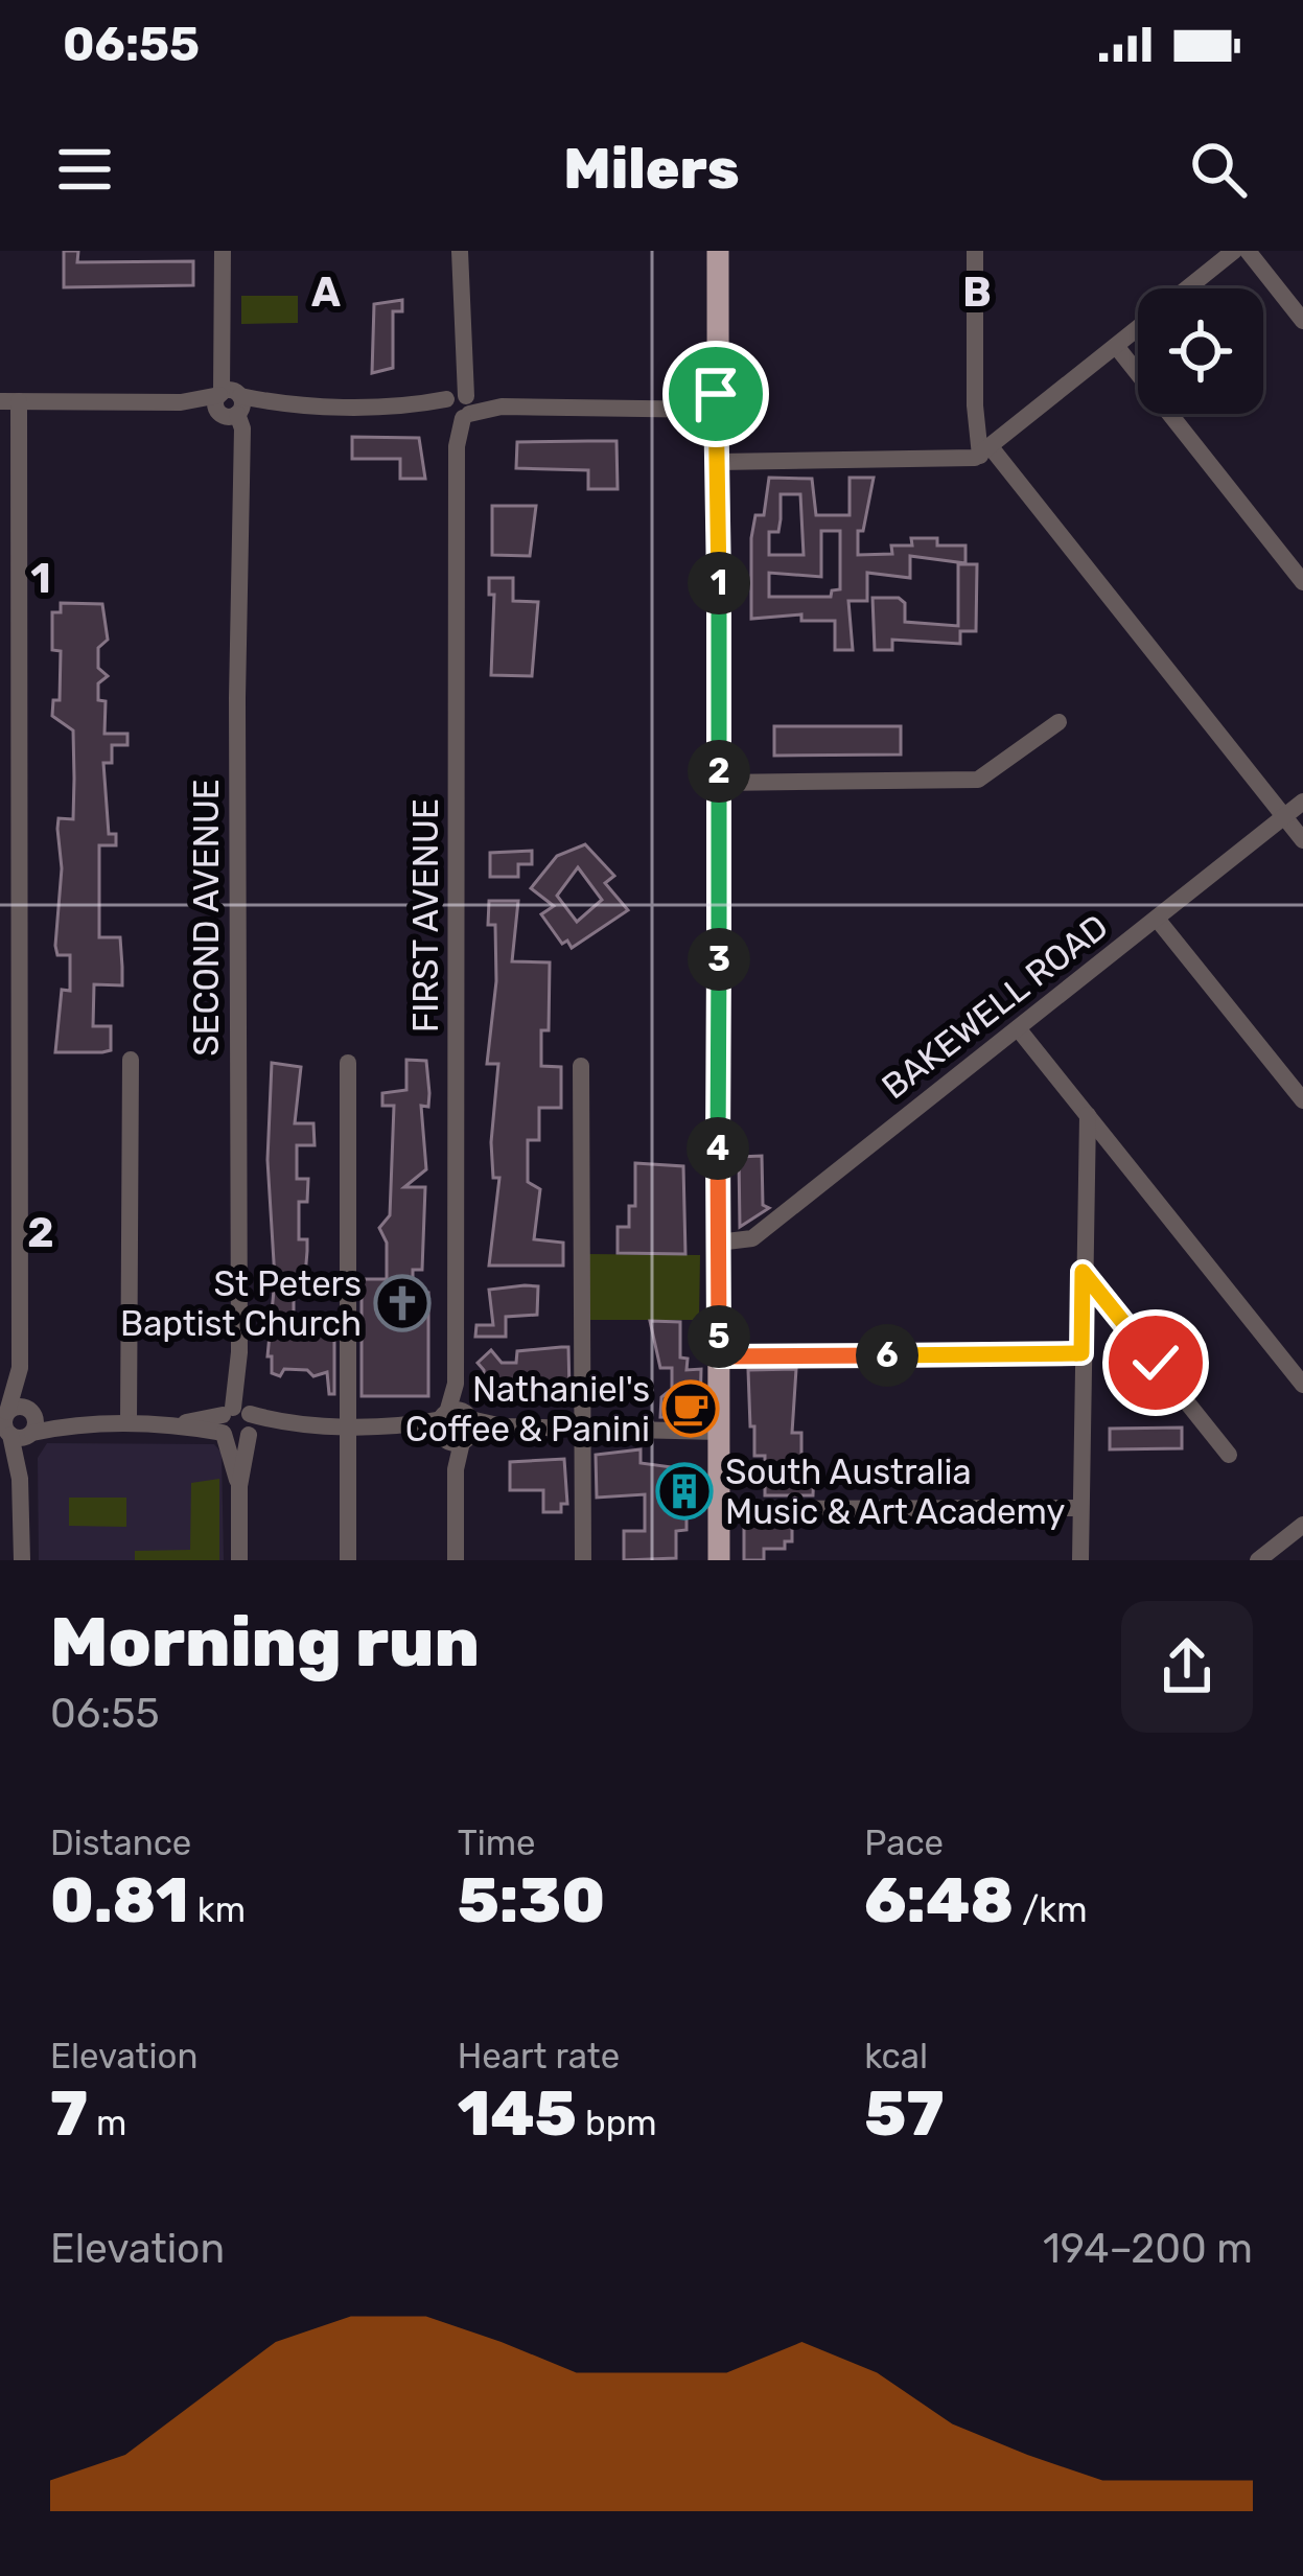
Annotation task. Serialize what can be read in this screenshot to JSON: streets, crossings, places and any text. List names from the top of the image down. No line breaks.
{"streets":{"street":["FIRST AVENUE","SECOND AVENUE","BAKEWELL ROAD"]},"places":{"church":["St Peters Baptist Church"],"cafe":["Nathaniel's Coffee & Panini"],"building":["South Australia Music & Art Academy"]},"page":{"status":"06:55","header":"Milers","pins":["1","2","3","4","5","6"],"heading":["Morning run","06:55"],"stats":[["Distance","0.81 km"],["Time","5:30"],["Pace","6:48 /km"],["Elevation","7 m"],["Heart rate","145 bpm"],["kcal","57"]],"chart":["Elevation","194–200 m"]},"grid":{"columns":["A","B"],"rows":["1","2"]}}
